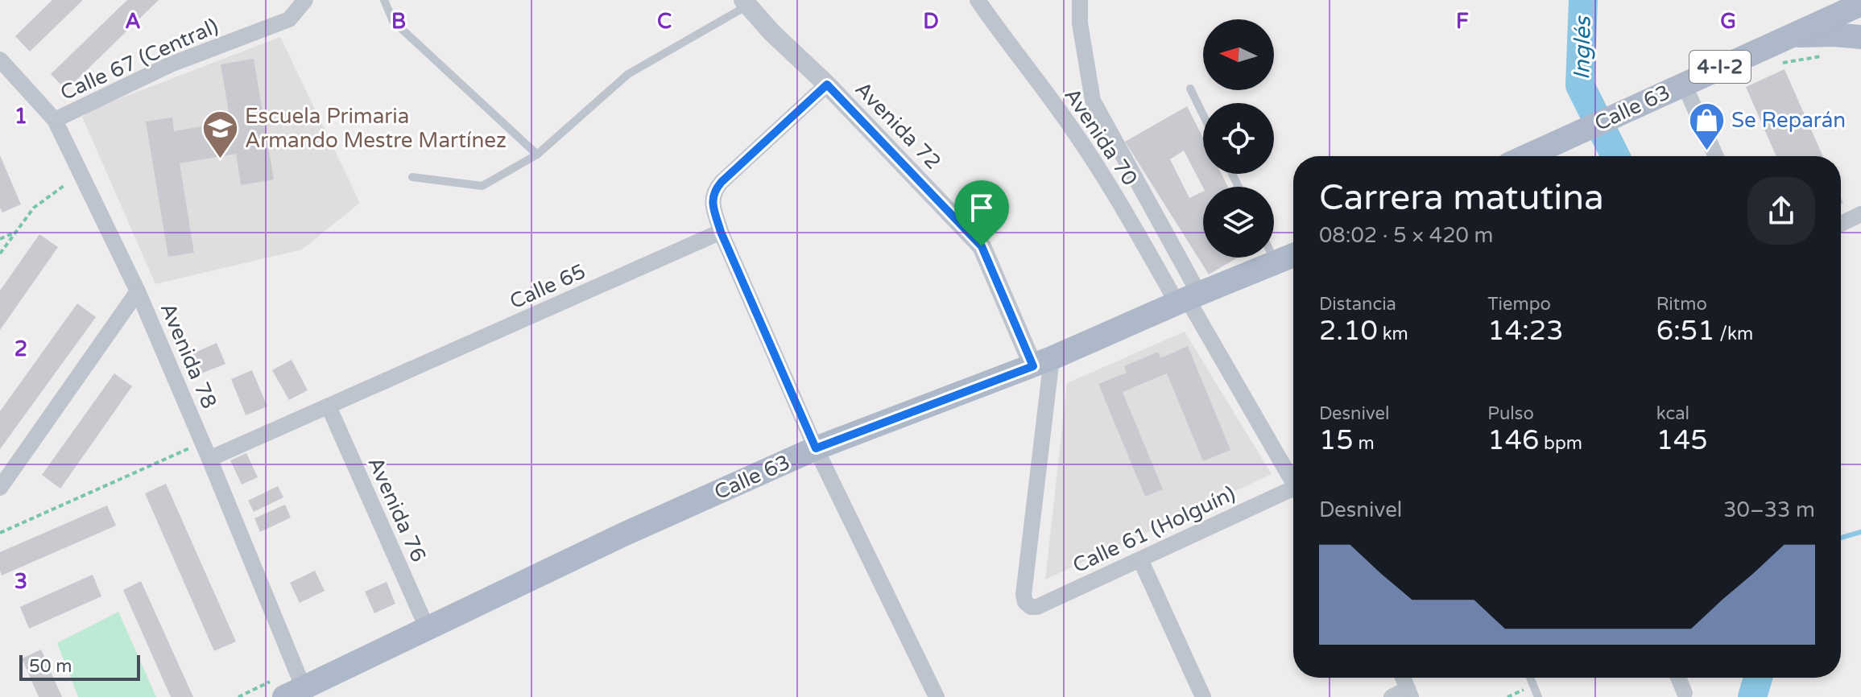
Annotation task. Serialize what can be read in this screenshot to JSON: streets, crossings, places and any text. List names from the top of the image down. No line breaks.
{"streets":{"main road":["4-I-2","Calle 63"],"street":["Calle 67 (Central)","Avenida 72","Avenida 70","Calle 65","Avenida 78","Avenida 76","Calle 61 (Holguín)"]},"crossings":[["Calle 67 (Central)","Avenida 78"],["Calle 63","Avenida 72"],["Calle 63","Avenida 70"],["Calle 63","Avenida 78"],["Calle 63","Avenida 76"],["Calle 63","Calle 61 (Holguín)"],["Avenida 72","Calle 61 (Holguín)"],["Calle 65","Avenida 78"],["Calle 65","Avenida 76"]],"water":["Inglés"],"places":{"shop":["Se Reparán"],"school or university":["Escuela Primaria Armando Mestre Martínez"]},"scale_bar":"50 m","north":"left","page":{"heading":["Carrera matutina","08:02 · 5 × 420 m"],"stats":[["Distancia","2.10 km"],["Tiempo","14:23"],["Ritmo","6:51 /km"],["Desnivel","15 m"],["Pulso","146 bpm"],["kcal","145"]],"chart":["Desnivel","30–33 m"],"scale":"50 m"},"grid":{"columns":["A","B","C","D","F","G"],"rows":["1","2","3"]}}
